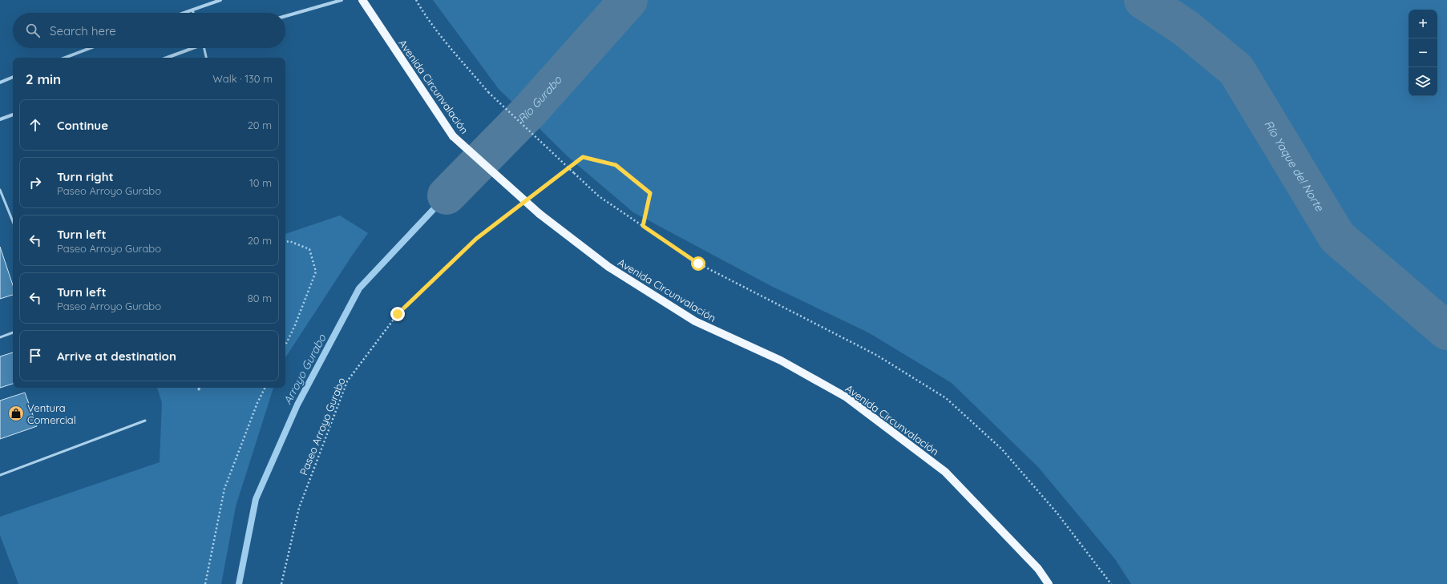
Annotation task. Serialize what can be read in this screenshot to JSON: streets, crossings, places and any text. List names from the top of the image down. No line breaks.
{"streets":{"main road":["Avenida Circunvalación"],"path":["Paseo Arroyo Gurabo"]},"water":["Río Gurabo","Río Yaque del Norte","Arroyo Gurabo"],"places":{"shop":["Ventura Comercial"]},"page":{"map_buttons":["+","−"],"search":"Search here","heading":["2 min","Walk · 130 m"],"list":[["Continue","20 m"],["Turn right","Paseo Arroyo Gurabo","10 m"],["Turn left","Paseo Arroyo Gurabo","20 m"],["Turn left","Paseo Arroyo Gurabo","80 m"],"Arrive at destination"]}}
